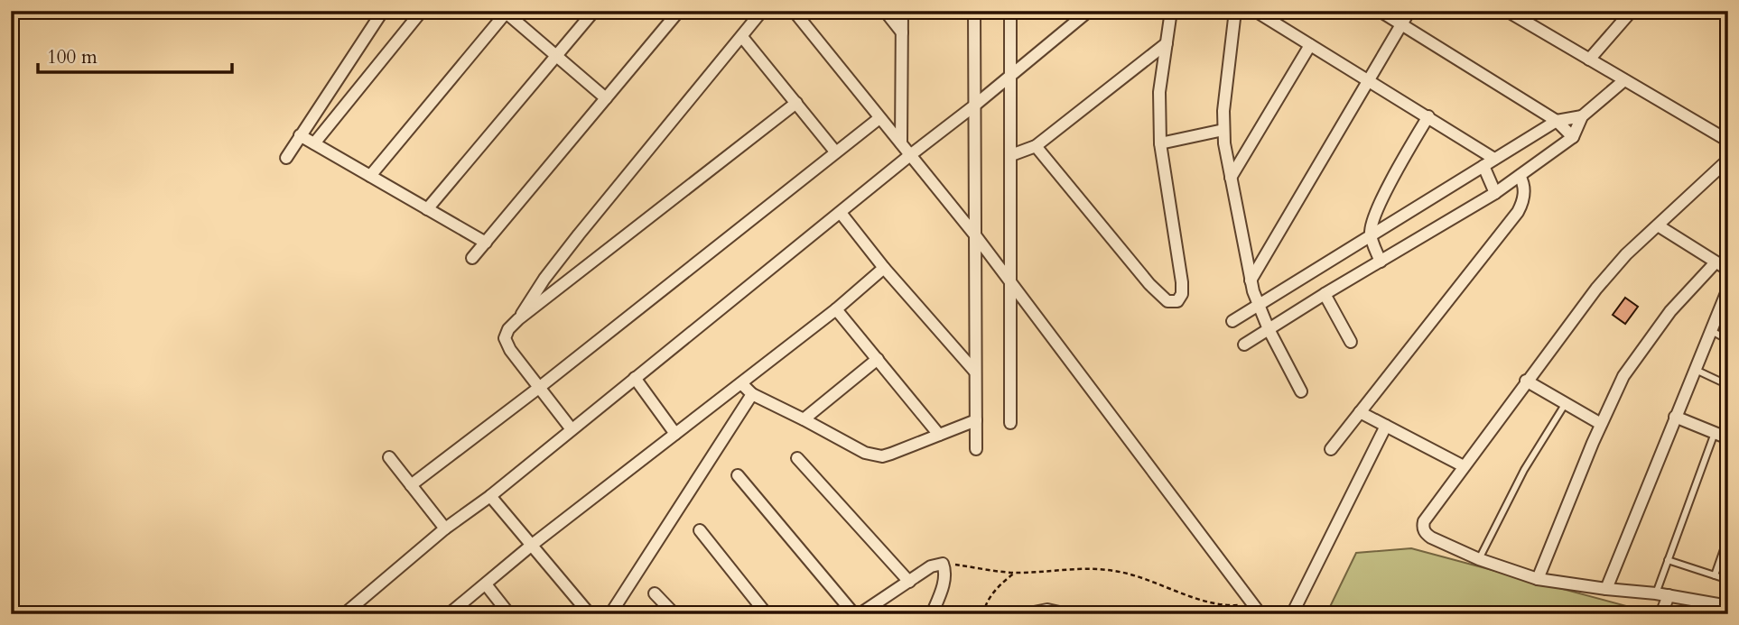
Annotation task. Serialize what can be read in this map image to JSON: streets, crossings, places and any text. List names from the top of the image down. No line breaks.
{"scale_bar":"100 m"}
